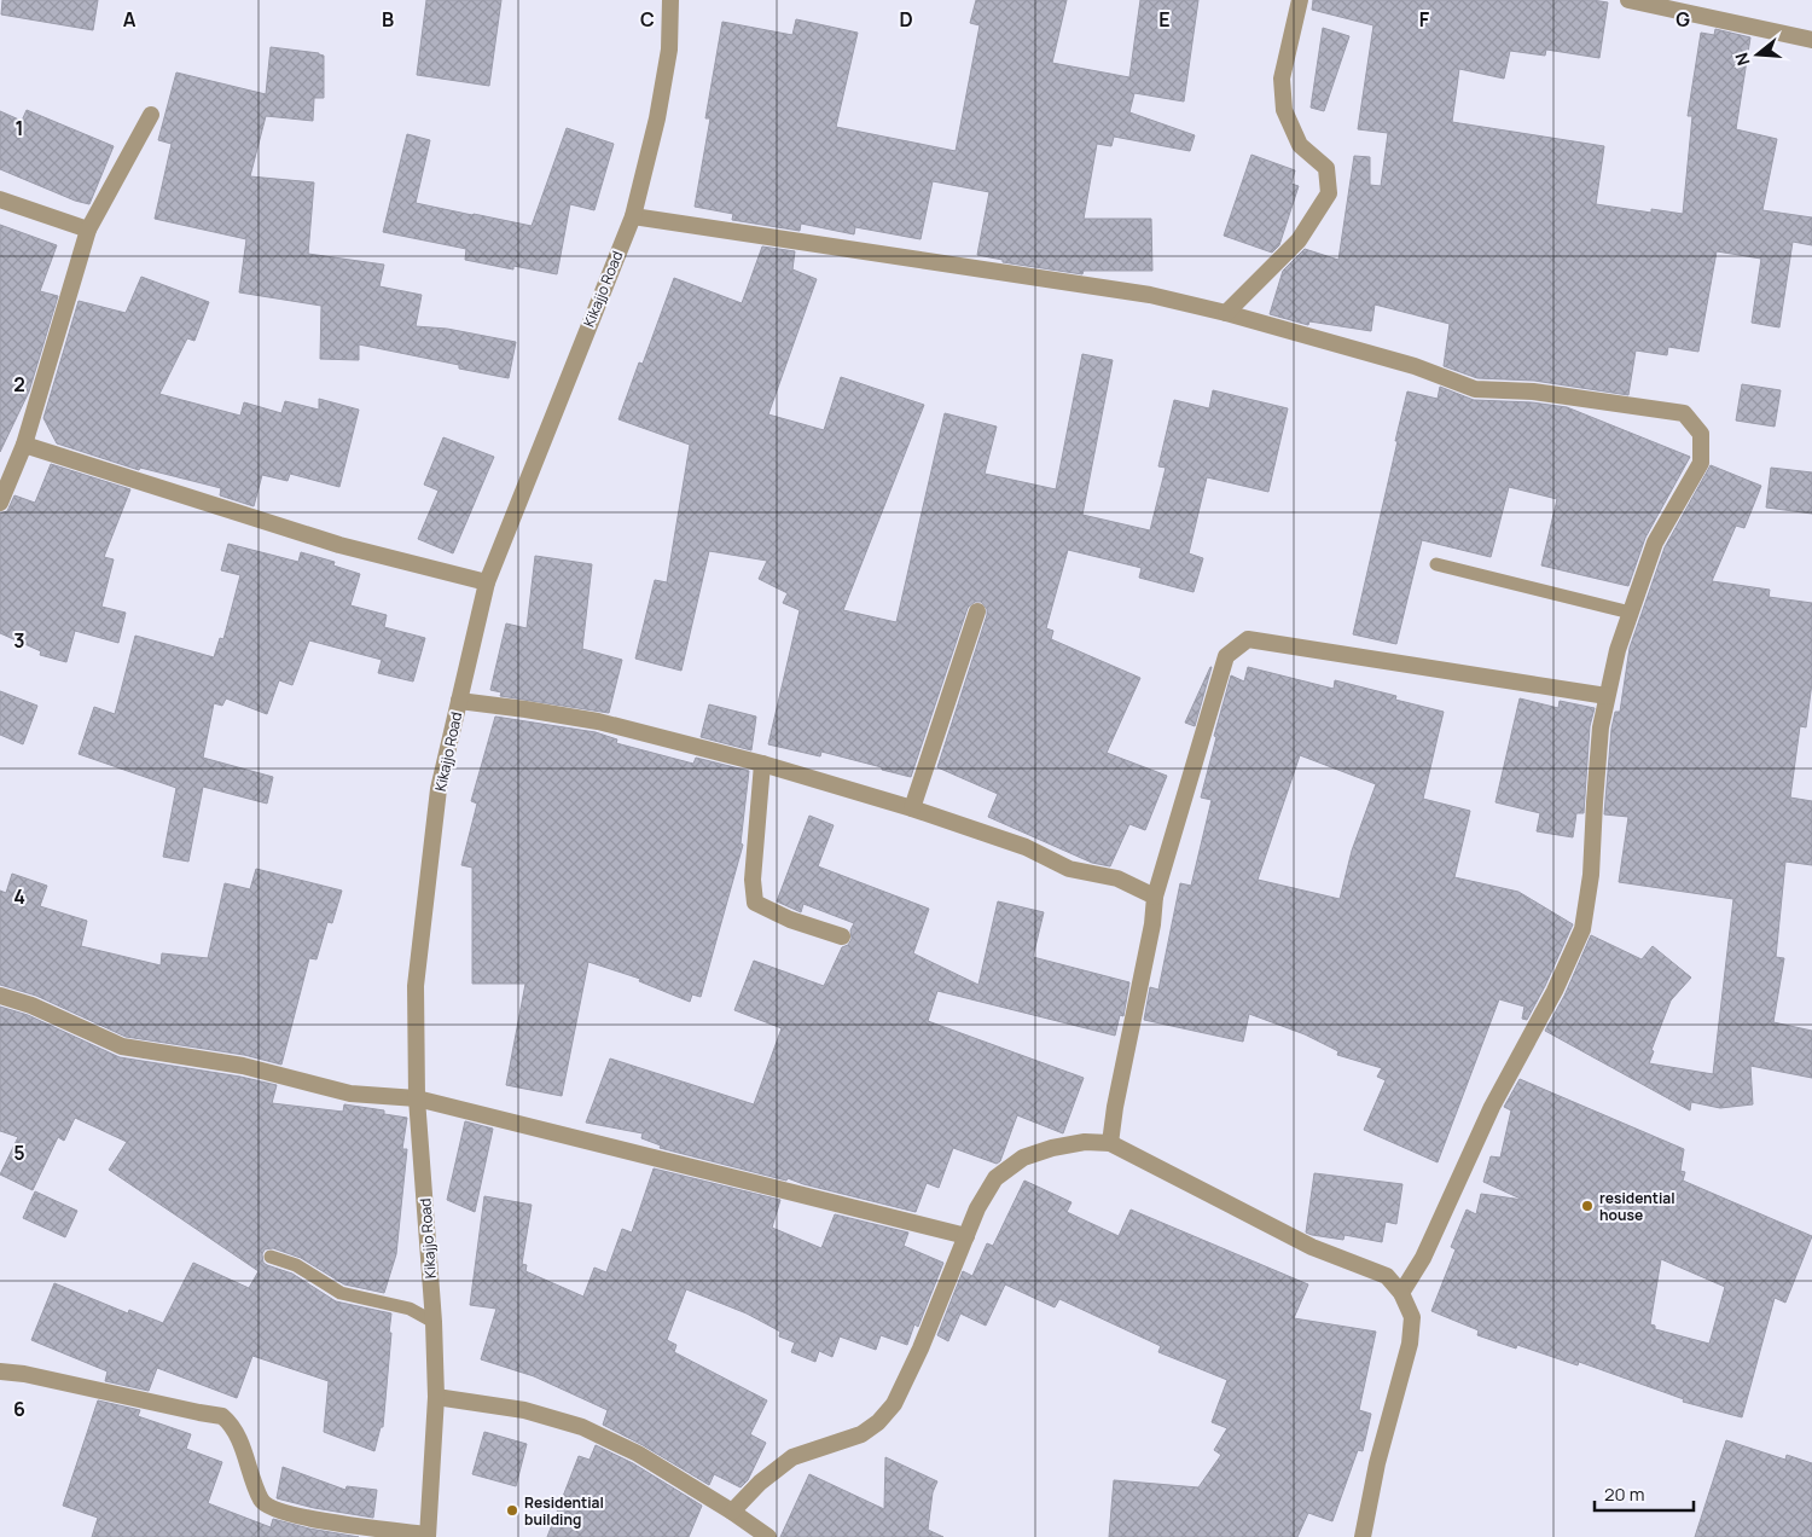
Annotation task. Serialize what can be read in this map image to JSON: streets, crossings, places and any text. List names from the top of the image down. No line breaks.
{"streets":{"street":["Kikajjo Road"]},"places":["residential house","Residential building"],"scale_bar":"20 m","north":"left","grid":{"columns":["A","B","C","D","E","F","G"],"rows":["1","2","3","4","5","6"]}}
